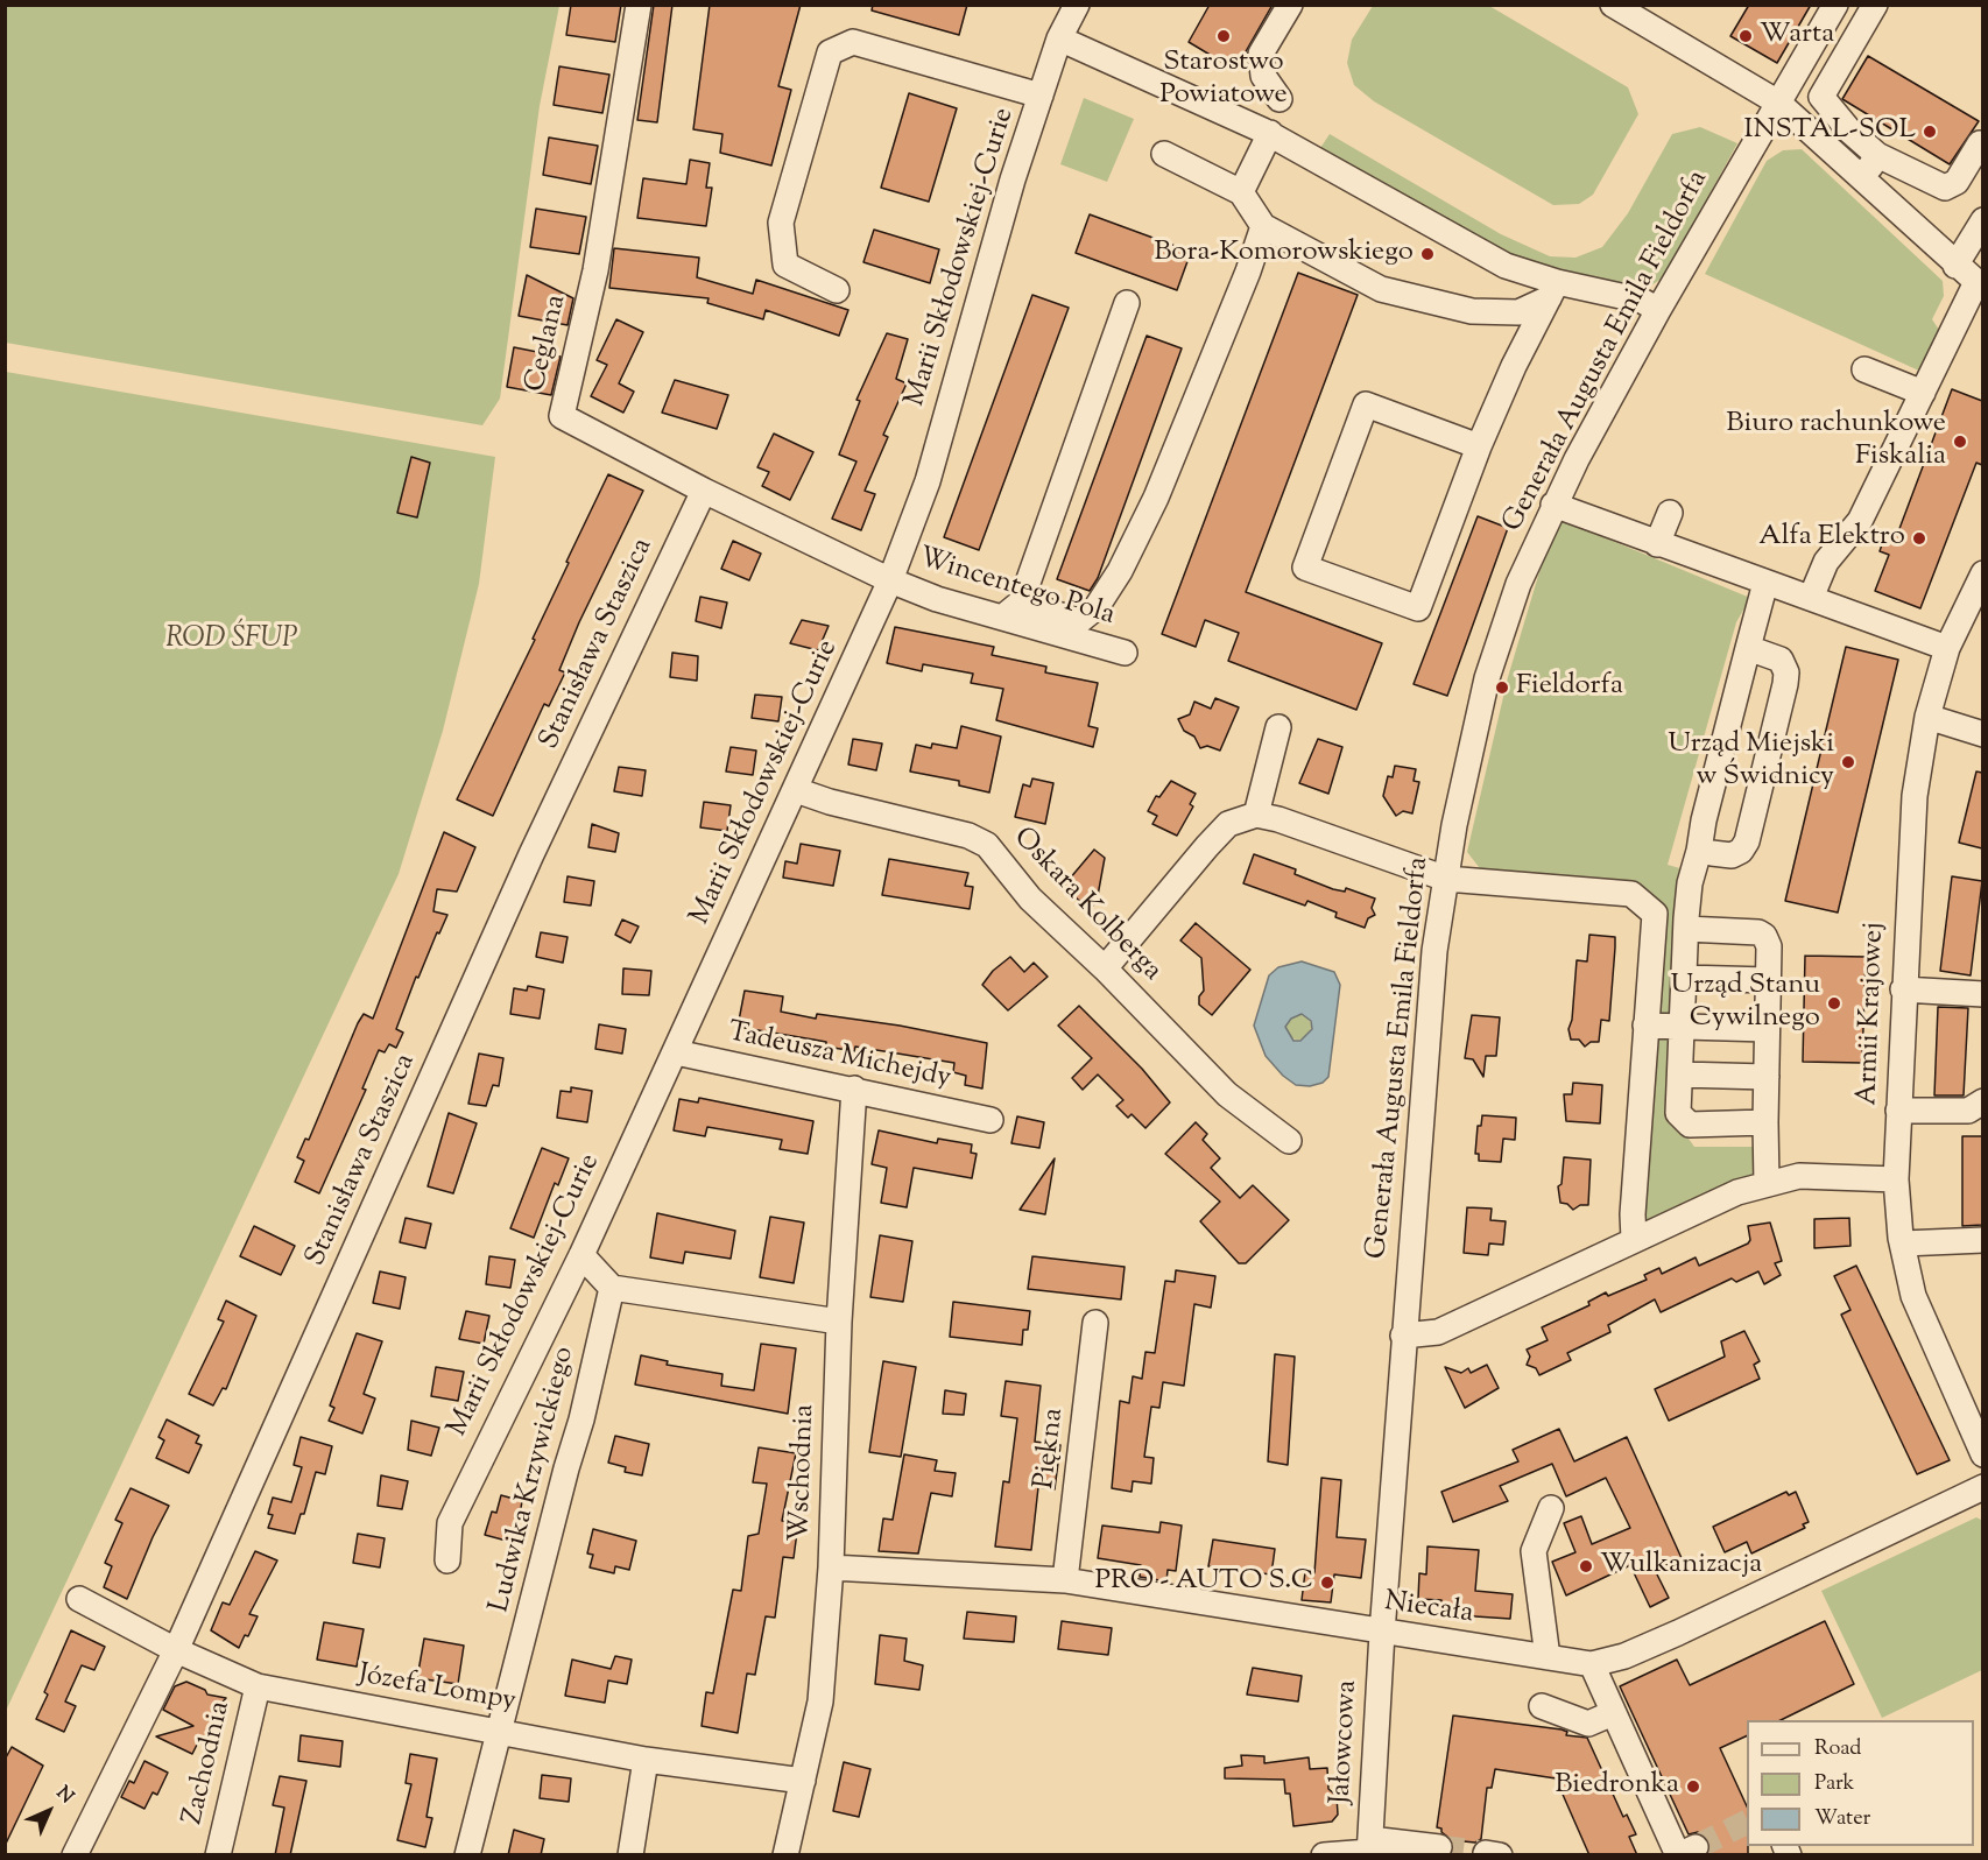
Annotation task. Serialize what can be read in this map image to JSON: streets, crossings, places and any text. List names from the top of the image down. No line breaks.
{"streets":{"street":["Marii Skłodowskiej-Curie","Ceglana","Generała Augusta Emila Fieldorfa","Wincentego Pola","Stanisława Staszica","Oskara Kolberga","Armii Krajowej","Tadeusza Michejdy","Piękna","Wschodnia","Ludwika Krzywickiego","Niecała","Józefa Lompy","Jałowcowa","Zachodnia"]},"crossings":[["Marii Skłodowskiej-Curie","Ceglana"],["Marii Skłodowskiej-Curie","Wincentego Pola"],["Marii Skłodowskiej-Curie","Oskara Kolberga"],["Marii Skłodowskiej-Curie","Tadeusza Michejdy"],["Ceglana","Wincentego Pola"],["Ceglana","Stanisława Staszica"],["Generała Augusta Emila Fieldorfa","Niecała"],["Generała Augusta Emila Fieldorfa","Jałowcowa"],["Stanisława Staszica","Józefa Lompy"],["Tadeusza Michejdy","Wschodnia"],["Piękna","Niecała"],["Wschodnia","Niecała"],["Wschodnia","Józefa Lompy"],["Ludwika Krzywickiego","Józefa Lompy"],["Niecała","Jałowcowa"],["Józefa Lompy","Zachodnia"]],"parks":["ROD ŚFUP"],"places":["Starostwo Powiatowe","Warta","INSTAL-SOL","Bora-Komorowskiego","Biuro rachunkowe Fiskalia","Alfa Elektro","Fieldorfa","Urząd Miejski w Świdnicy","Urząd Stanu Cywilnego","Wulkanizacja","PRO - AUTO S.C","Biedronka"],"legend":["Road","Park","Water"],"north":"top right"}
